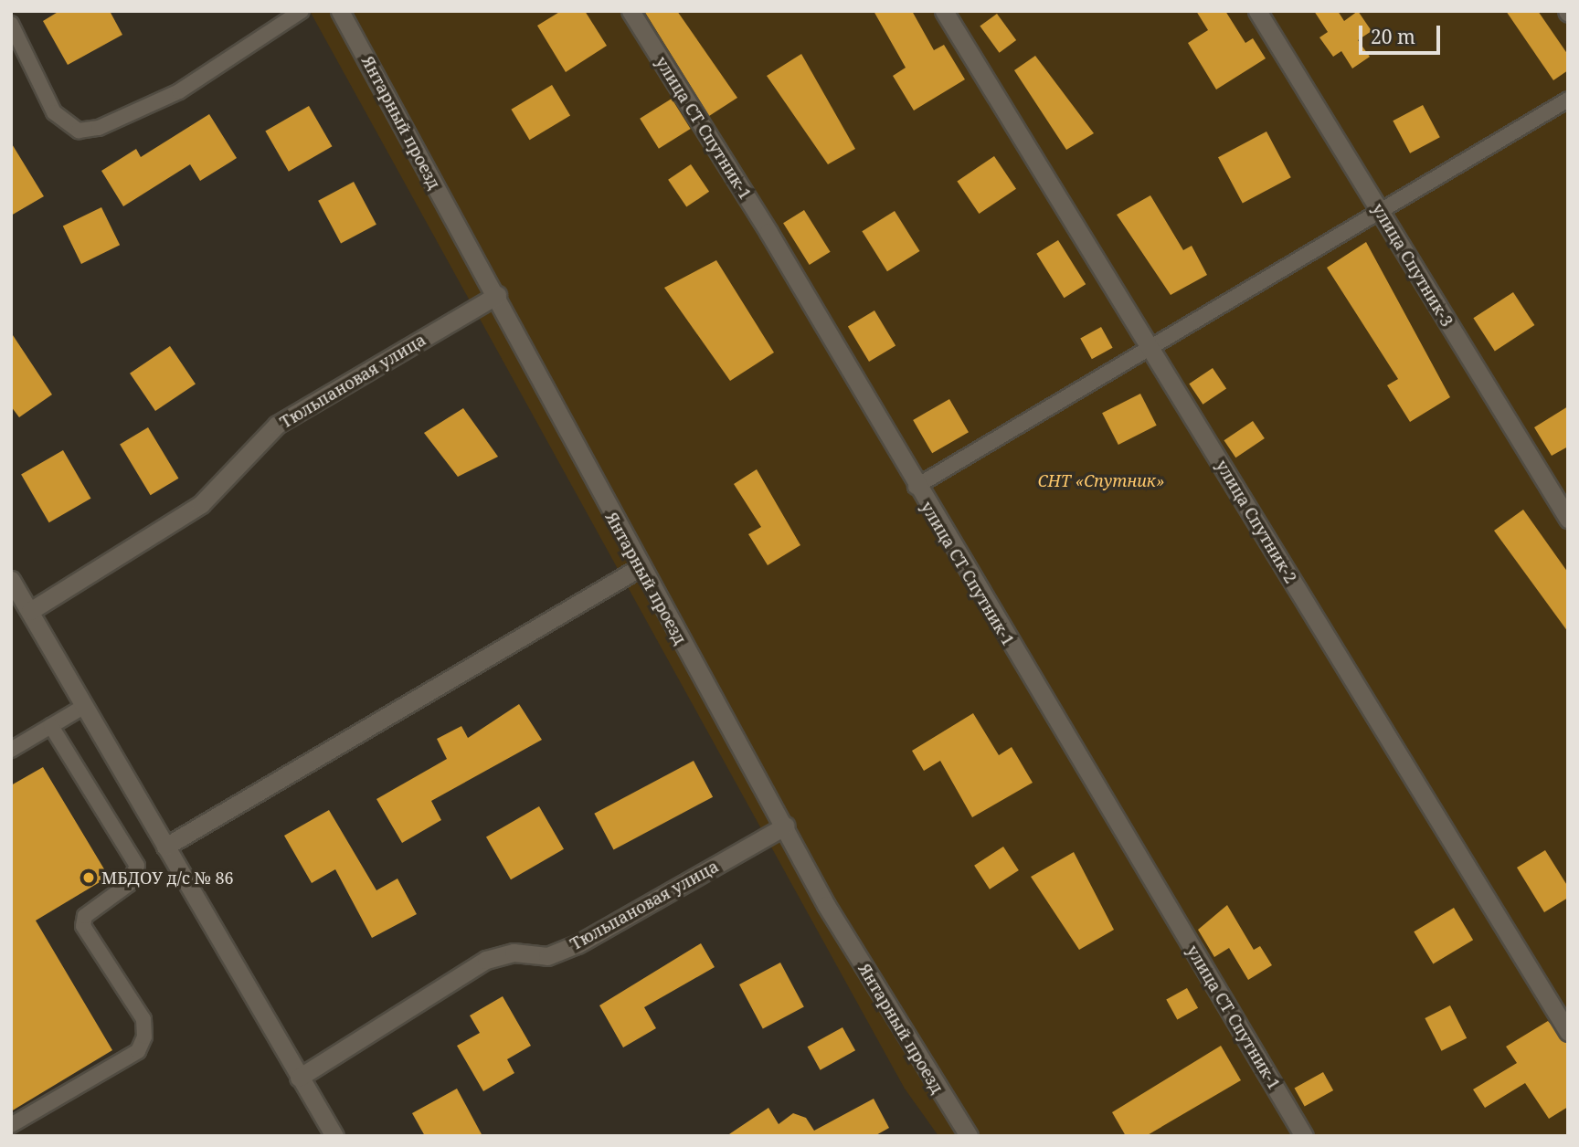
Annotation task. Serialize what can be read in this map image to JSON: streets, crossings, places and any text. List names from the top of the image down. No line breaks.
{"streets":{"street":["Янтарный проезд","улица СТ Спутник-1","улица Спутник-3","Тюльпановая улица","улица Спутник-2"]},"crossings":[["Янтарный проезд","Тюльпановая улица"]],"parks":["СНТ «Спутник»"],"places":["МБДОУ д/с № 86"],"scale_bar":"20 m"}
